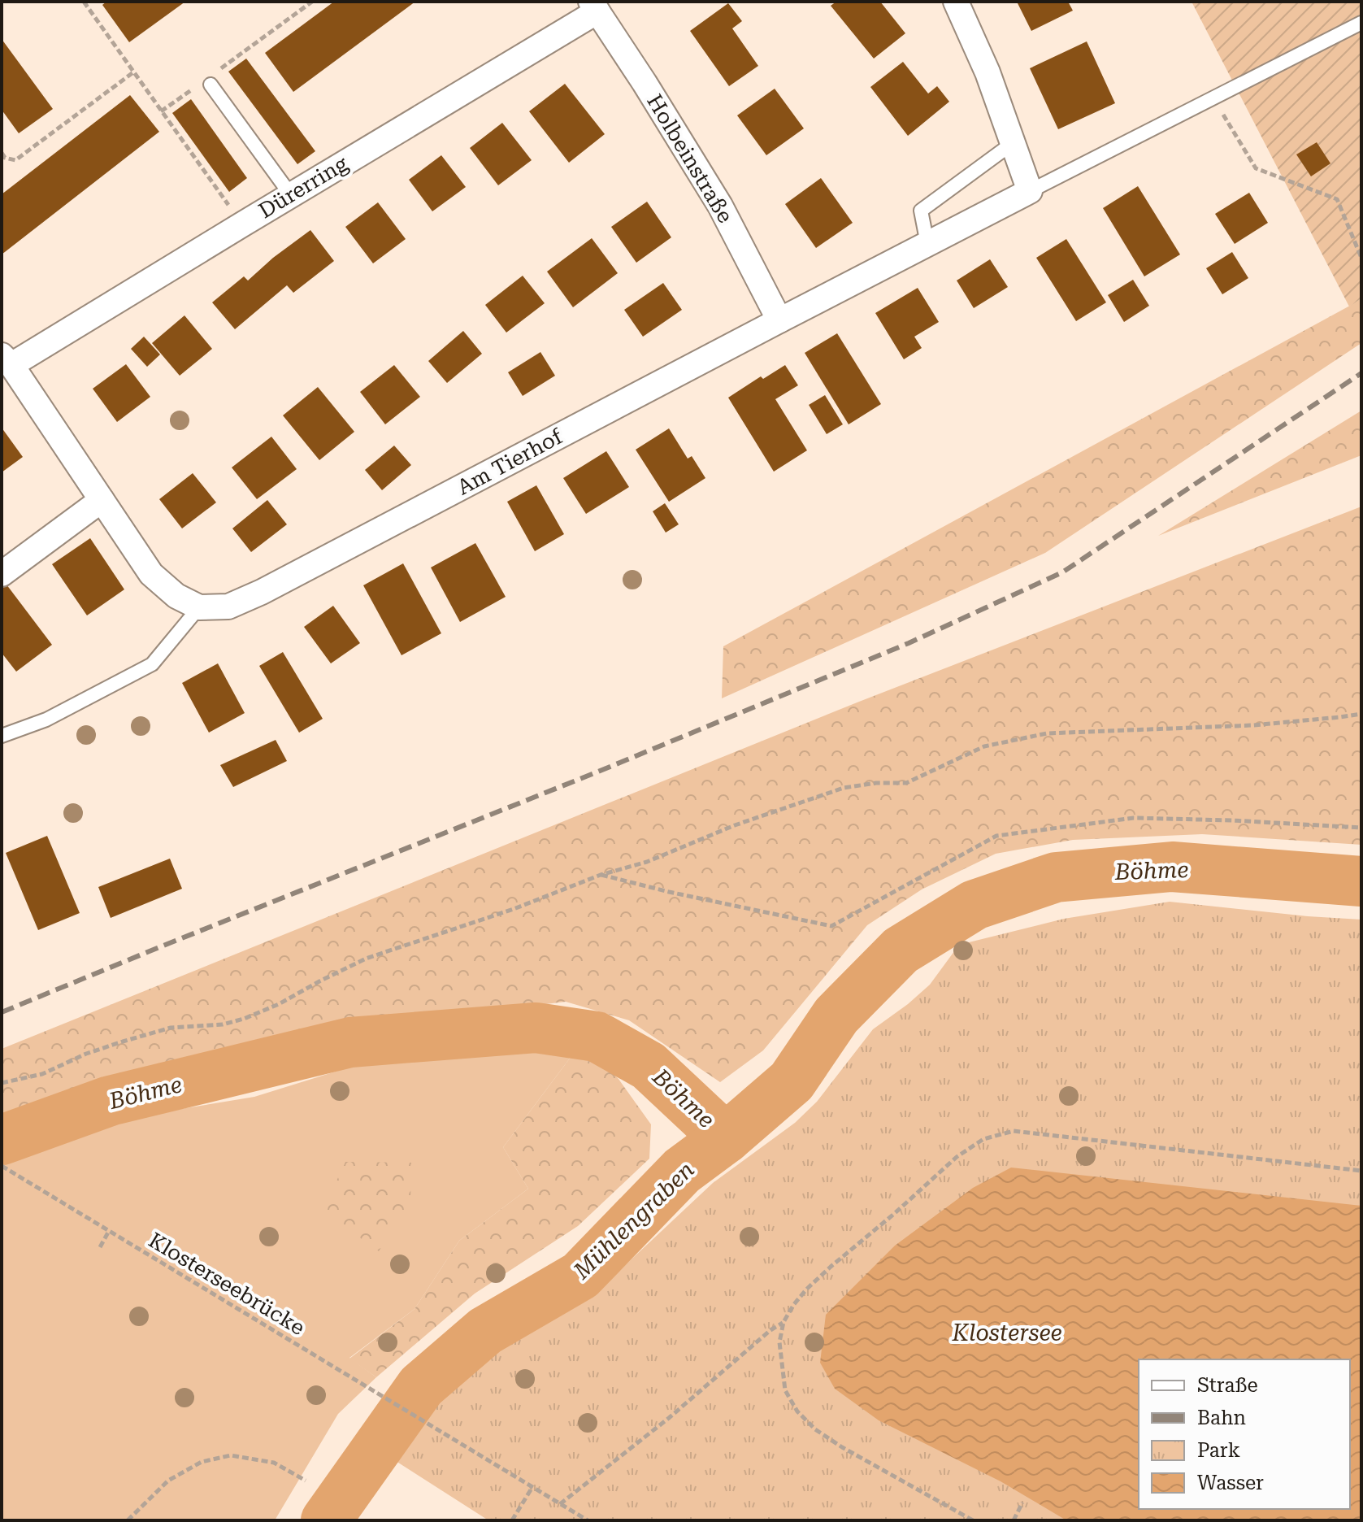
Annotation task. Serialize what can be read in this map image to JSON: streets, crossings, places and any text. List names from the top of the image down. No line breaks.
{"streets":{"street":["Holbeinstraße","Dürerring","Am Tierhof"],"path":["Klosterseebrücke"]},"crossings":[["Holbeinstraße","Dürerring"],["Holbeinstraße","Am Tierhof"],["Dürerring","Am Tierhof"]],"water":["Böhme","Mühlengraben","Klostersee"],"legend":["Straße","Bahn","Park","Wasser"]}
